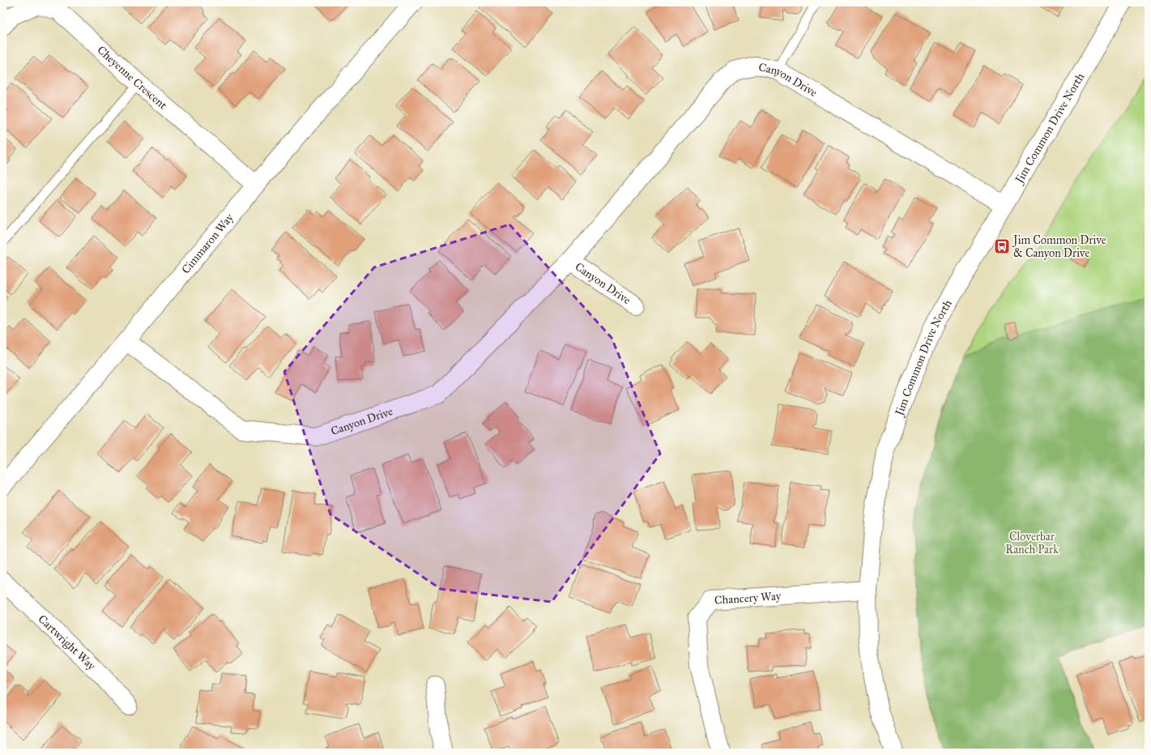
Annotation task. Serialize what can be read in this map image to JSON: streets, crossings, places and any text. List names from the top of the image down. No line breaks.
{"streets":{"street":["Cheyenne Crescent","Canyon Drive","Jim Common Drive North","Cimmaron Way","Chancery Way","Cartwright Way"]},"crossings":[["Cheyenne Crescent","Cimmaron Way"],["Canyon Drive","Jim Common Drive North"],["Canyon Drive","Cimmaron Way"],["Jim Common Drive North","Chancery Way"]],"parks":["Cloverbar Ranch Park"],"places":{"bus stop":["Jim Common Drive & Canyon Drive"]}}
